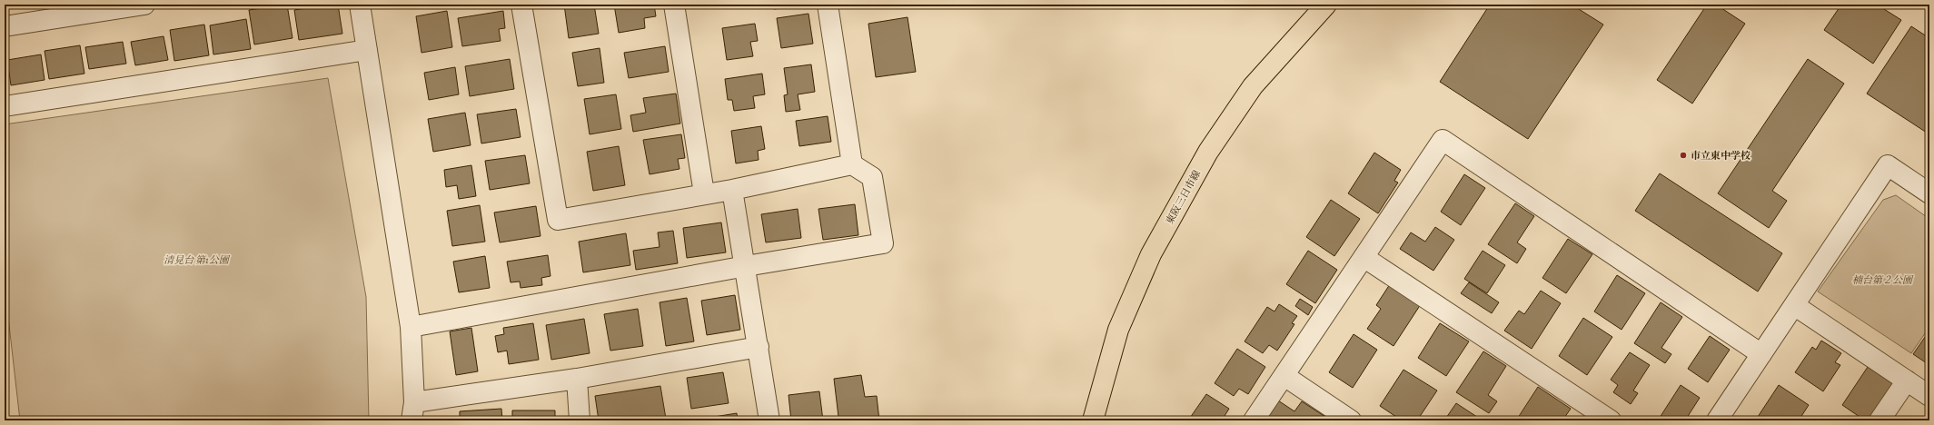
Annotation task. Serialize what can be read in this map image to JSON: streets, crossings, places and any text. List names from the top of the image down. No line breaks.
{"streets":{"main road":["東阪三日市線"]},"parks":["清見台 第1公園","楠台第２公園"],"places":["市立東中学校"]}
